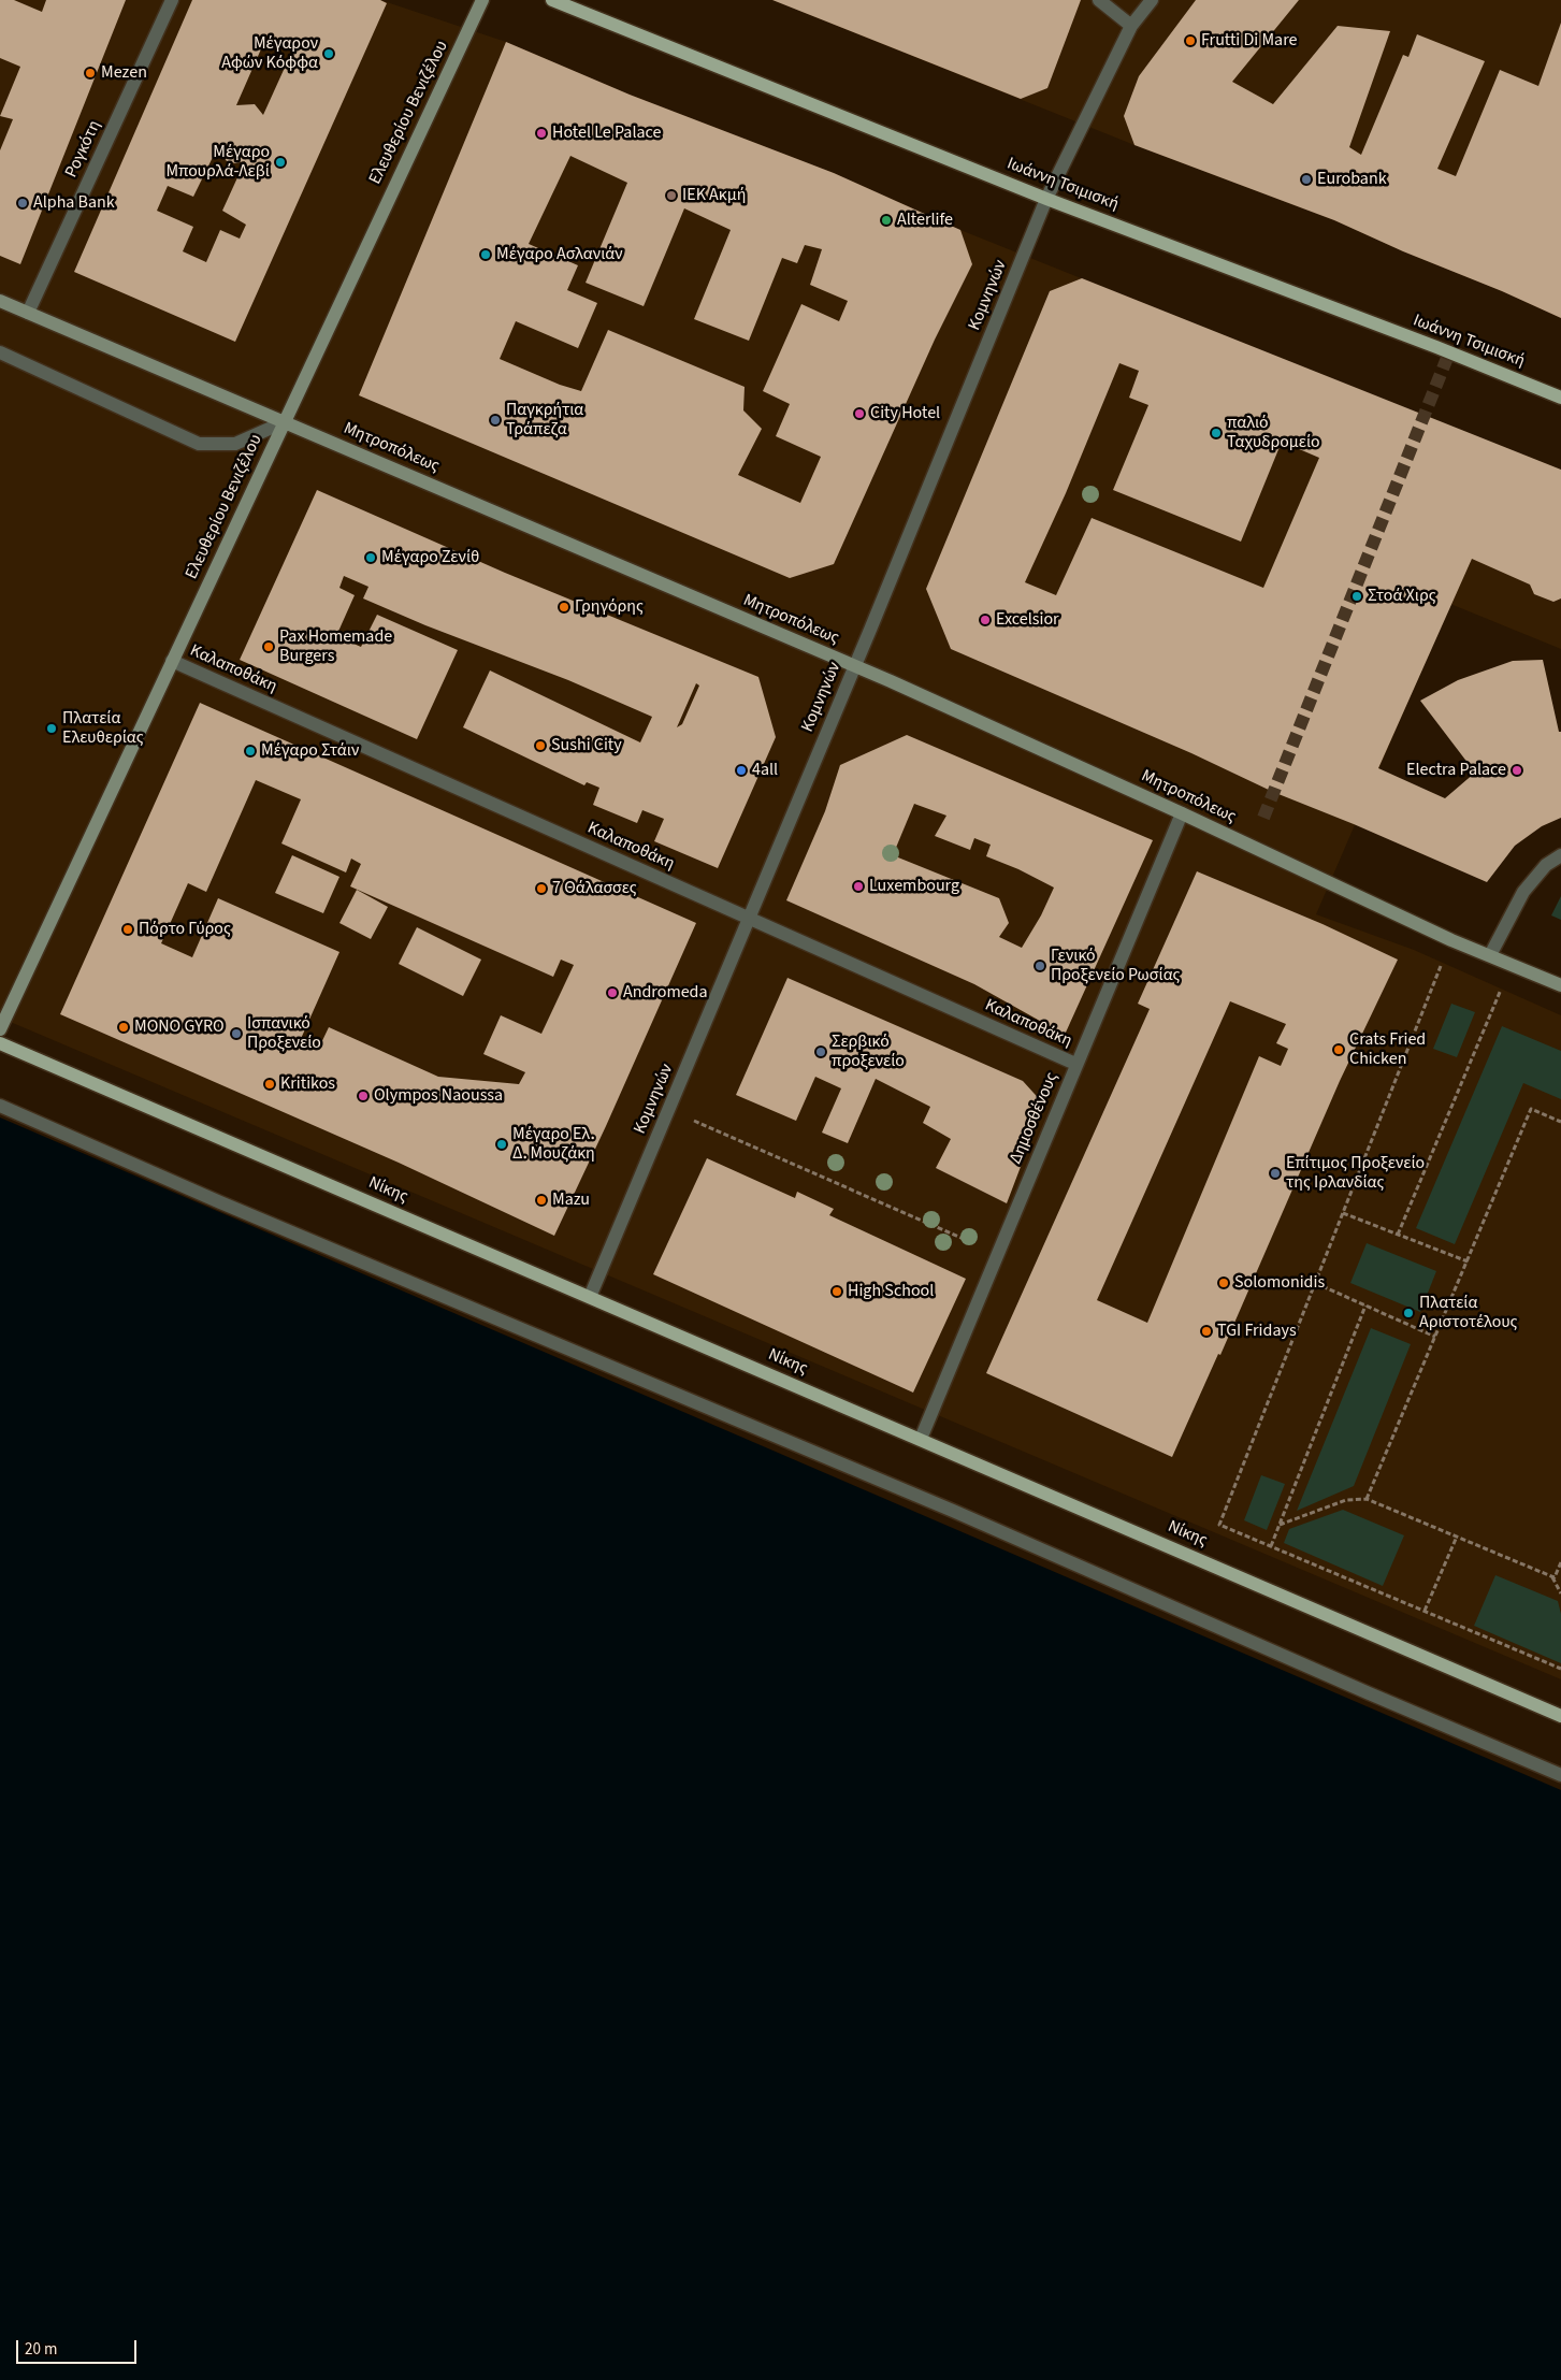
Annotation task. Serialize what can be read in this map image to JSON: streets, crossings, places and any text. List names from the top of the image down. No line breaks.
{"streets":{"main road":["Ελευθερίου Βενιζέλου","Ιωάννη Τσιμισκή","Μητροπόλεως","Νίκης"],"street":["Ρογκότη","Κομνηνών","Καλαποθάκη","Δημοσθένους"]},"crossings":[["Ελευθερίου Βενιζέλου","Μητροπόλεως"],["Ελευθερίου Βενιζέλου","Καλαποθάκη"],["Ρογκότη","Μητροπόλεως"],["Ιωάννη Τσιμισκή","Κομνηνών"],["Κομνηνών","Μητροπόλεως"],["Κομνηνών","Καλαποθάκη"],["Κομνηνών","Νίκης"],["Μητροπόλεως","Δημοσθένους"],["Καλαποθάκη","Δημοσθένους"],["Δημοσθένους","Νίκης"]],"places":["Frutti Di Mare","Μέγαρον Αφών Κόφφα","Mezen","Hotel Le Palace","Μέγαρο Μπουρλά-Λεβί","Eurobank","ΙΕΚ Ακμή","Alpha Bank","Alterlife","Μέγαρο Ασλανιάν","City Hotel","Παγκρήτια Τράπεζα","παλιό Ταχυδρομείο","Μέγαρο Ζενίθ","Στοά Χιρς","Γρηγόρης","Excelsior","Pax Homemade Burgers","Πλατεία Ελευθερίας","Sushi City","Μέγαρο Στάιν","4all","Electra Palace","Luxembourg","7 Θάλασσες","Πόρτο Γύρος","Γενικό Προξενείο Ρωσίας","Andromeda","MONO GYRO","Ισπανικό Προξενείο","Crats Fried Chicken","Σερβικό προξενείο","Kritikos","Olympos Naoussa","Μέγαρο Ελ. Δ. Μουζάκη","Επίτιμος Προξενείο της Ιρλανδίας","Mazu","Solomonidis","High School","Πλατεία Αριστοτέλους","TGI Fridays"],"scale_bar":"20 m"}
